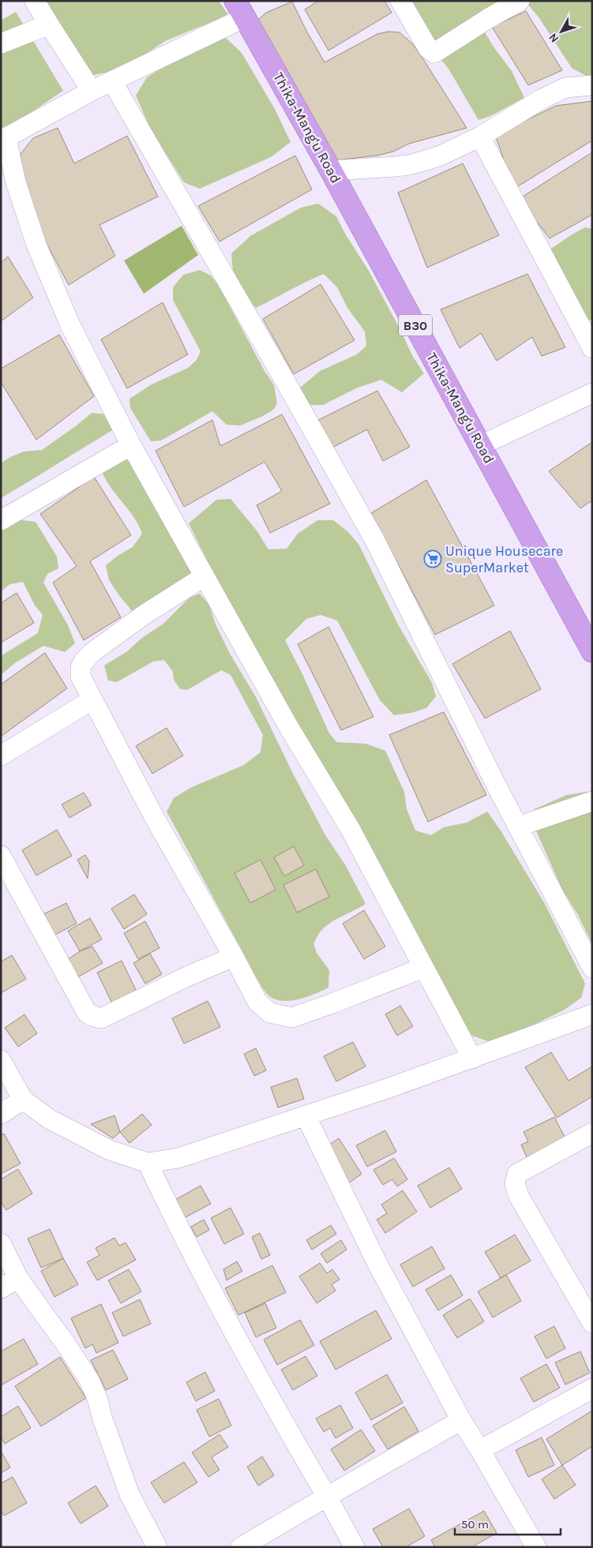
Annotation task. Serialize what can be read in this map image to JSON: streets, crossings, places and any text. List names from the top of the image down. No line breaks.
{"streets":{"highway":["Thika-Mang'u Road","B30"]},"places":{"supermarket":["Unique Housecare SuperMarket"]},"scale_bar":"50 m","north":"bottom left"}
